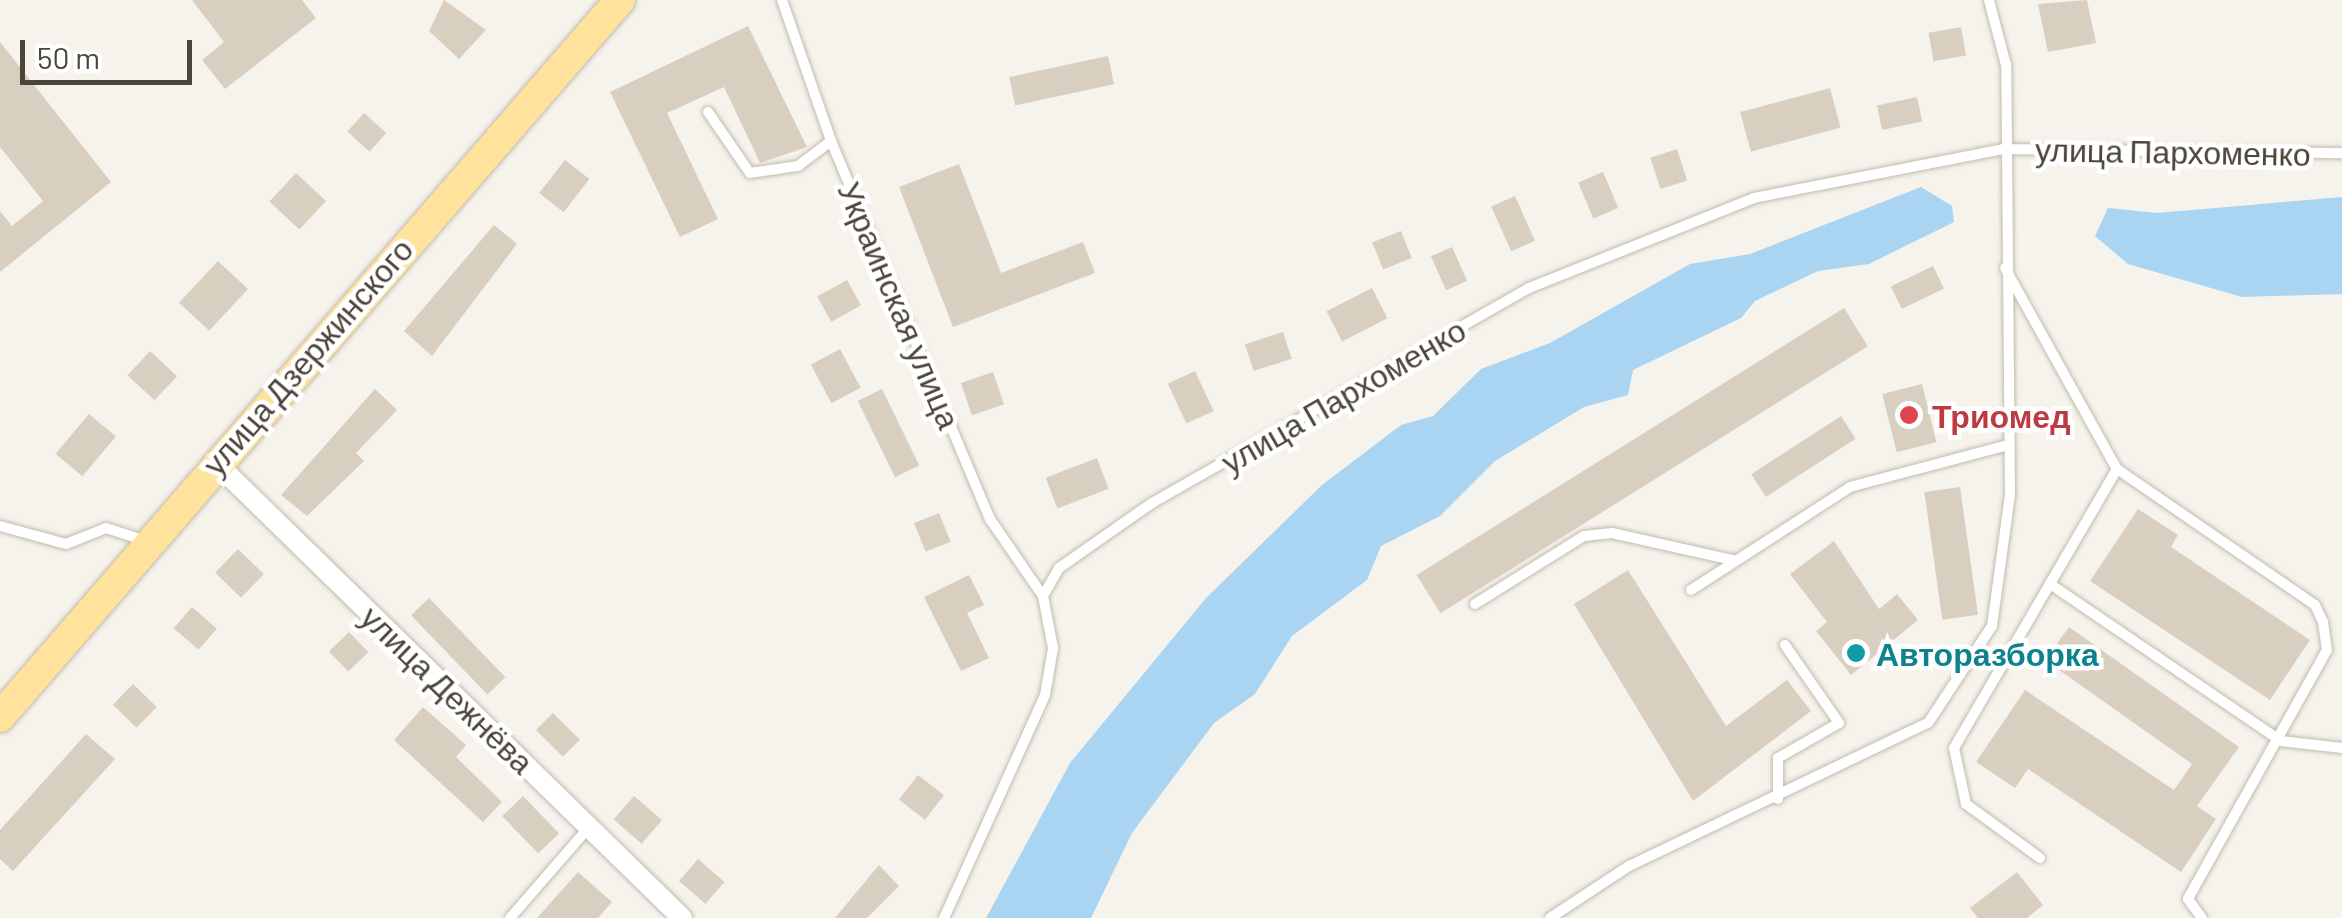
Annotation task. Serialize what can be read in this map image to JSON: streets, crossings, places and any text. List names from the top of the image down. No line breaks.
{"streets":{"main road":["улица Дзержинского"],"street":["улица Дежнёва"],"lane":["улица Пархоменко","Украинская улица"]},"crossings":[["улица Пархоменко","Украинская улица"],["улица Дзержинского","улица Дежнёва"]],"places":["Триомед","Авторазборка"],"scale_bar":"50 m"}
